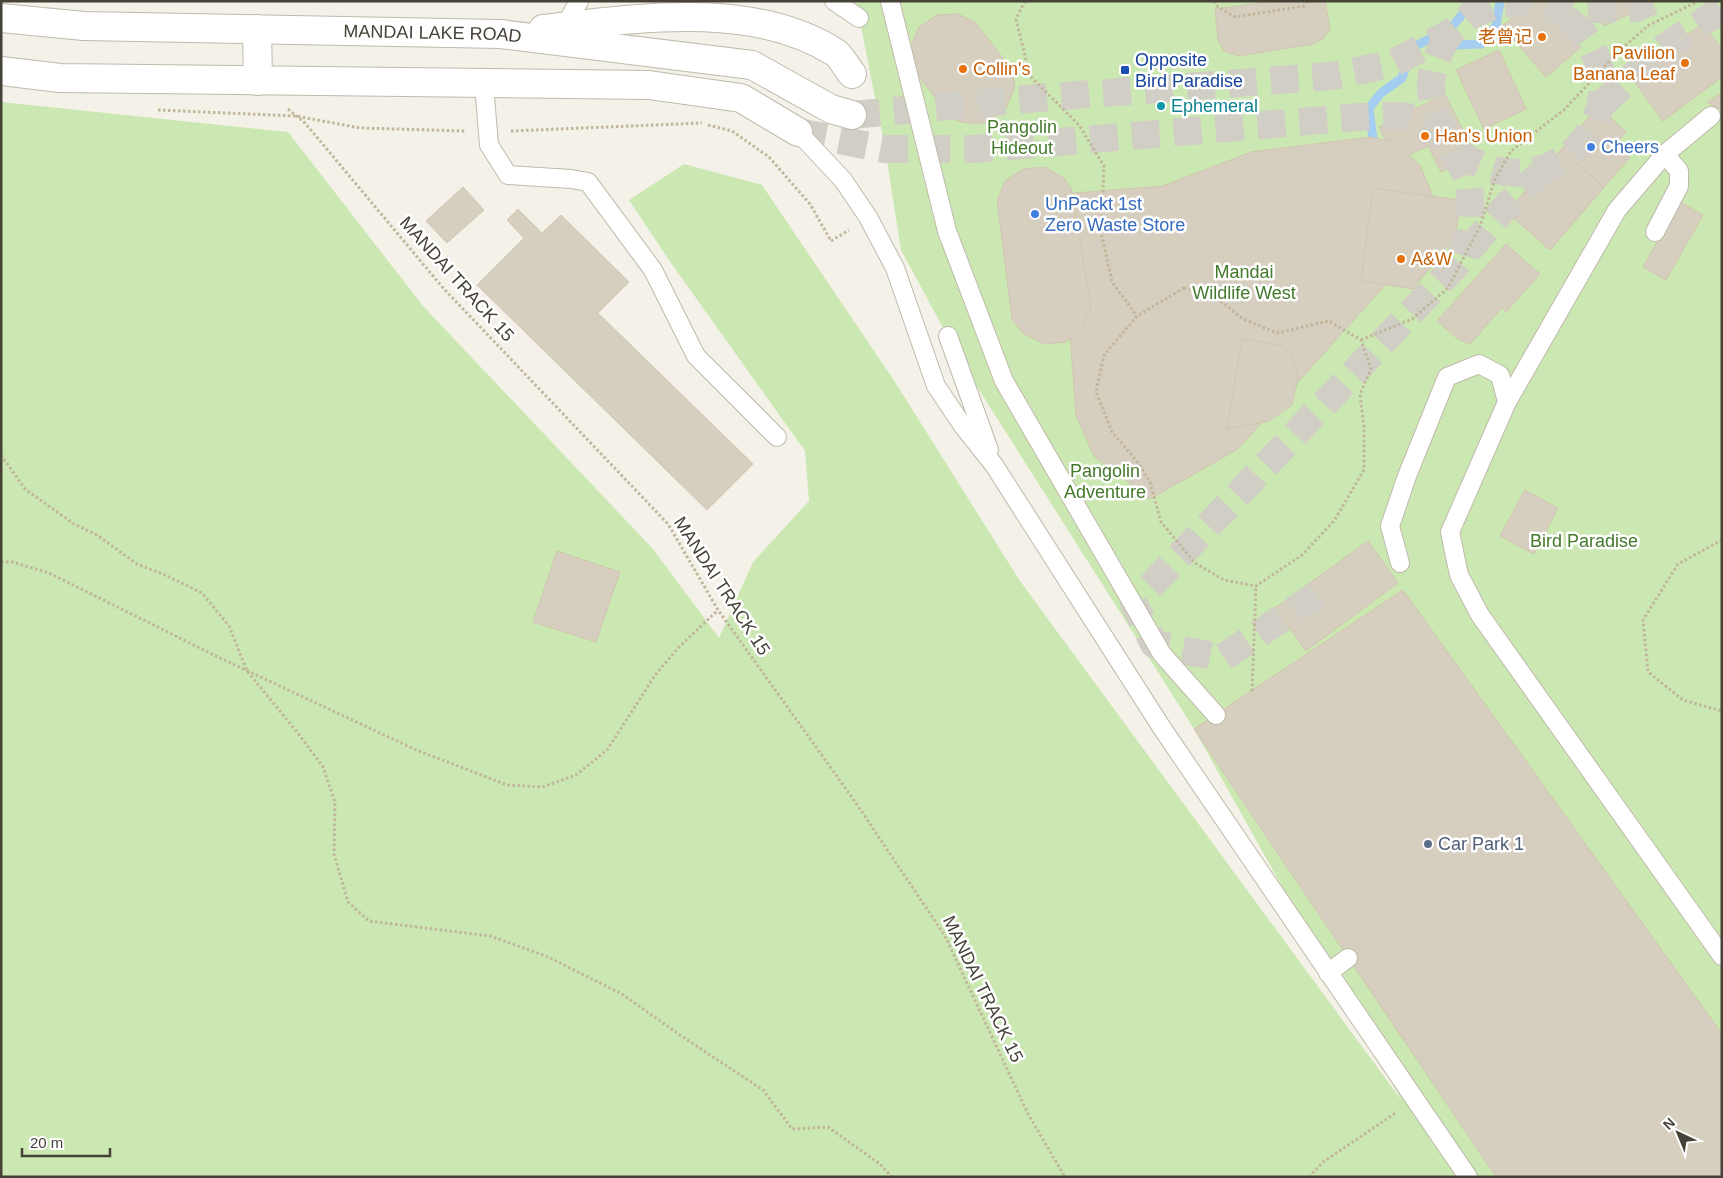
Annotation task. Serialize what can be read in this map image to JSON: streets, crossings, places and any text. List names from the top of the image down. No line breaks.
{"streets":{"street":["MANDAI LAKE ROAD"],"path":["MANDAI TRACK 15"]},"parks":["Pangolin Hideout","Mandai Wildlife West","Pangolin Adventure","Bird Paradise"],"places":{"other":["老曾记","Pavilion Banana Leaf","Collin's","Ephemeral","Han's Union","Cheers","UnPackt 1st Zero Waste Store","A&W","Car Park 1"],"transit":["Opposite Bird Paradise"]},"scale_bar":"20 m","north":"top left"}
